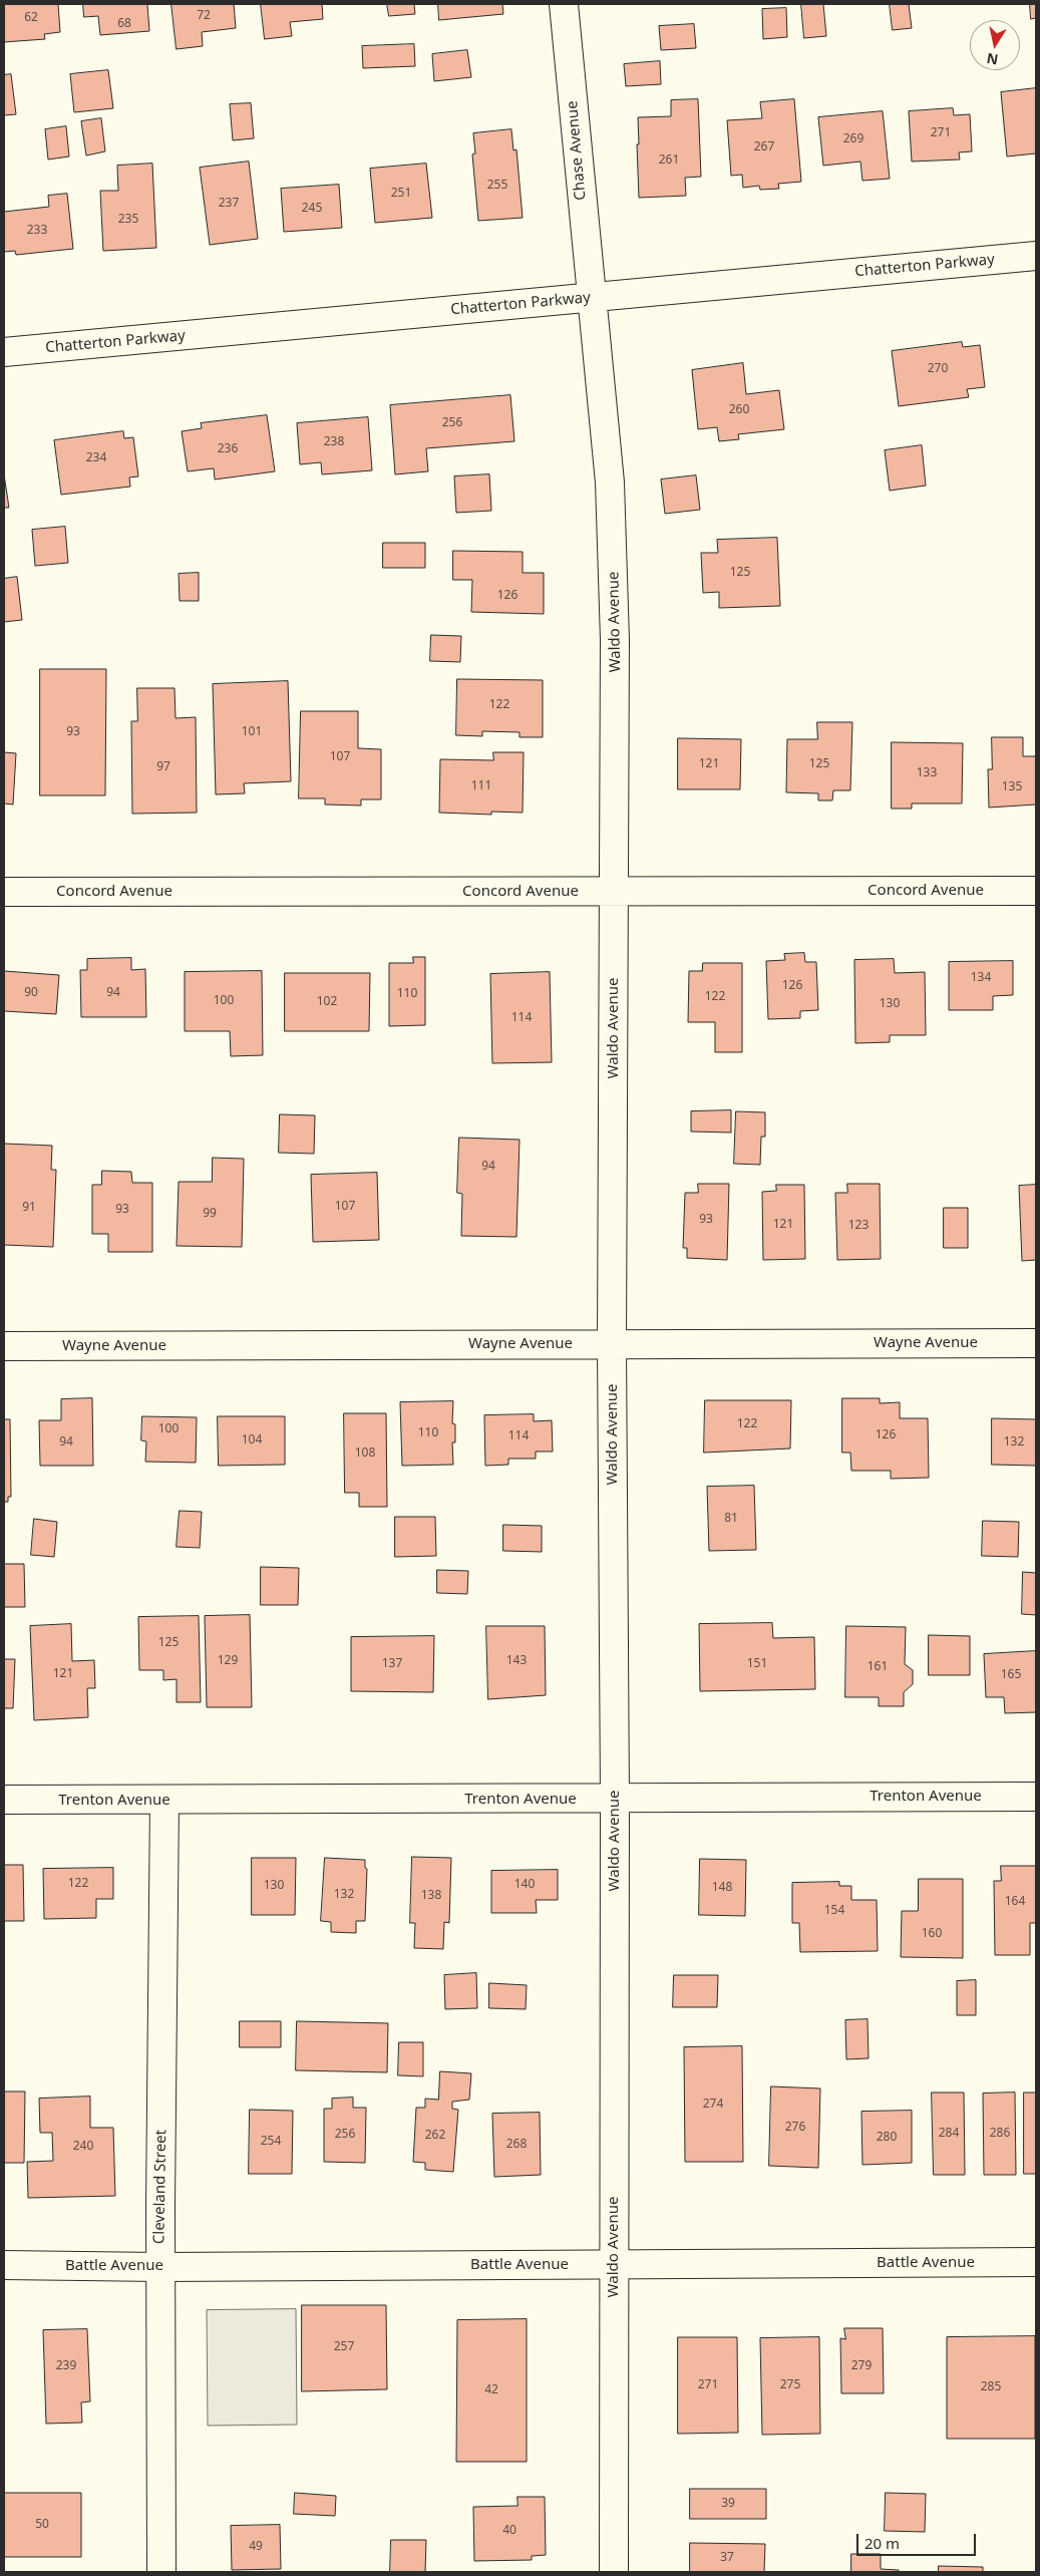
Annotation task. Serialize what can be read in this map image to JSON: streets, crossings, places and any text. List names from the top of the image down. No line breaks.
{"streets":{"street":["Chase Avenue","Chatterton Parkway","Waldo Avenue","Concord Avenue","Wayne Avenue","Trenton Avenue","Cleveland Street","Battle Avenue"]},"crossings":[["Chase Avenue","Chatterton Parkway"],["Chase Avenue","Waldo Avenue"],["Chatterton Parkway","Waldo Avenue"],["Waldo Avenue","Concord Avenue"],["Waldo Avenue","Wayne Avenue"],["Waldo Avenue","Trenton Avenue"],["Waldo Avenue","Battle Avenue"],["Trenton Avenue","Cleveland Street"],["Cleveland Street","Battle Avenue"]],"house_numbers":["72","62","68","271","269","267","261","255","251","237","245","235","233","270","260","256","238","236","234","125","126","122","93","101","107","121","125","97","133","111","135","134","126","90","94","110","122","100","102","130","114","94","107","91","93","99","93","121","123","122","100","110","126","114","104","94","132","108","81","125","129","143","137","151","161","121","165","122","140","130","148","132","138","164","154","160","274","276","284","286","256","262","280","254","268","240","257","239","279","271","275","285","42","39","50","40","49","37"],"scale_bar":"20 m","north":"bottom"}
